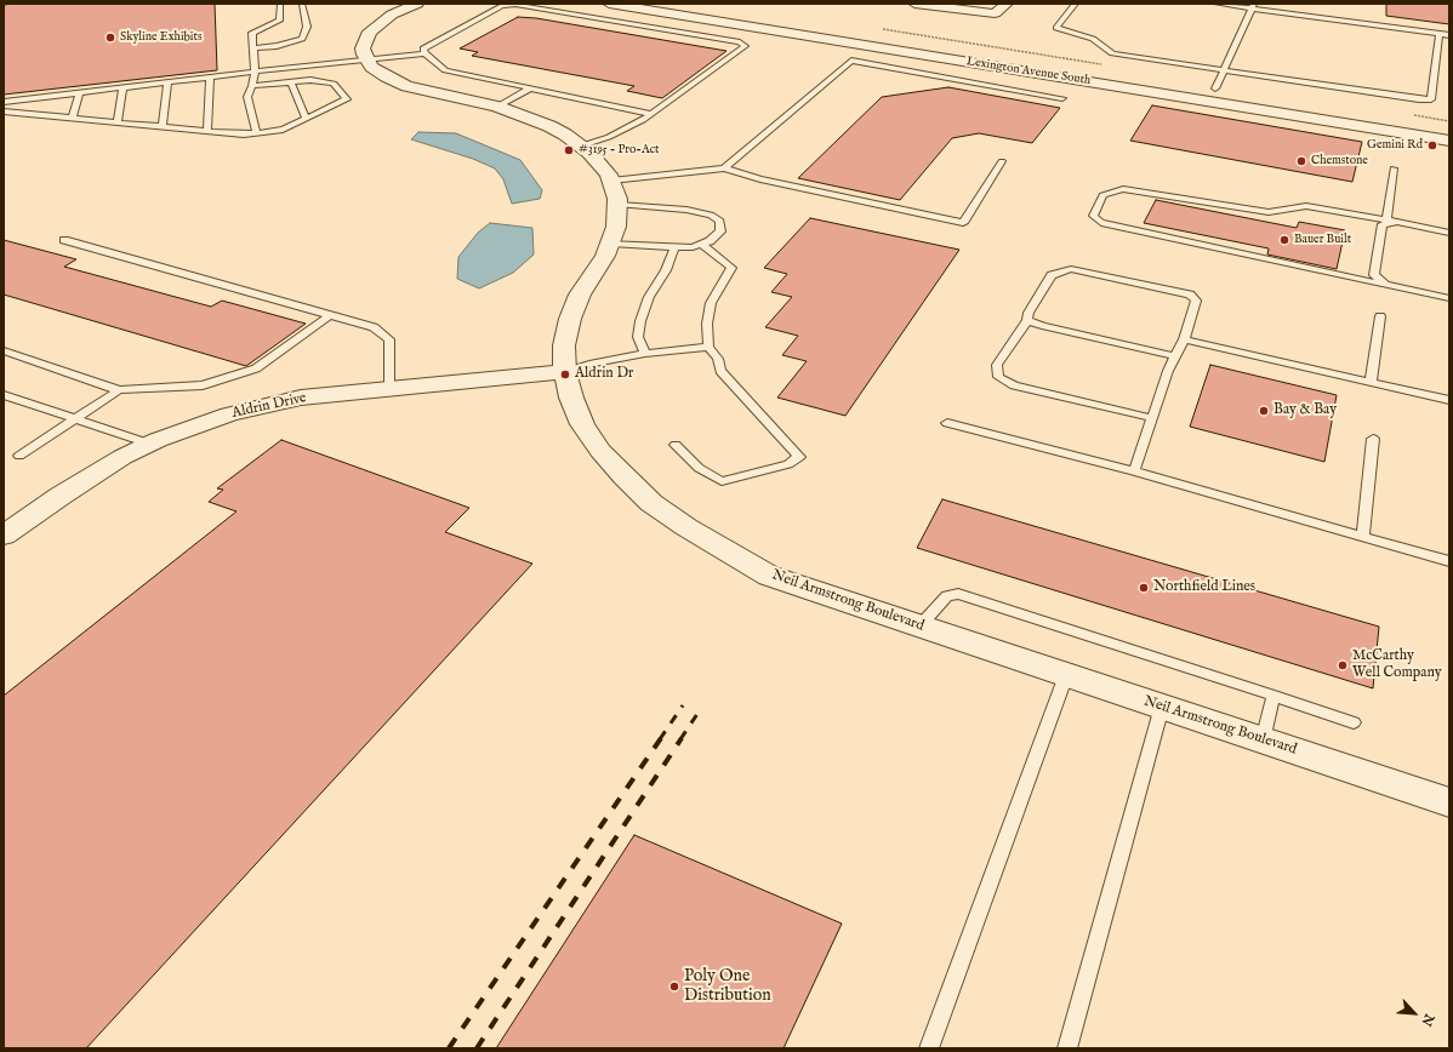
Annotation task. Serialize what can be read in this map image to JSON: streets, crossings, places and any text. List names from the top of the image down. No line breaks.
{"streets":{"street":["Lexington Avenue South","Aldrin Drive","Neil Armstrong Boulevard"]},"crossings":[["Aldrin Drive","Neil Armstrong Boulevard"]],"places":["Skyline Exhibits","Gemini Rd","#3195 - Pro-Act","Chemstone","Bauer Built","Aldrin Dr","Bay & Bay","Northfield Lines","McCarthy Well Company","Poly One Distribution"],"north":"bottom right"}
